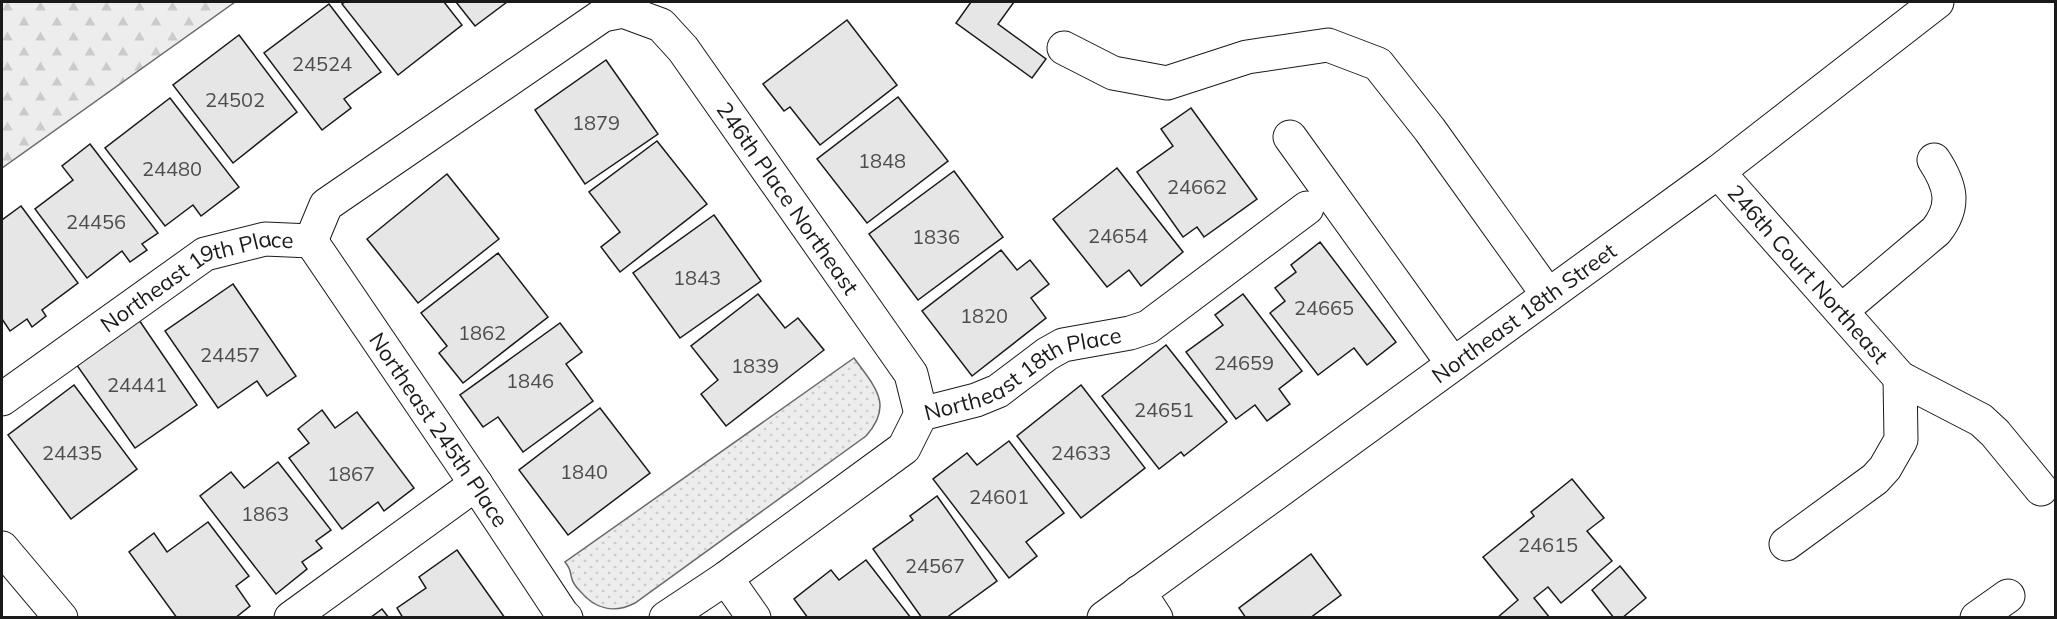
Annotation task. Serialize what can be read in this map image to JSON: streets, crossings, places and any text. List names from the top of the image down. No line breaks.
{"streets":{"street":["246th Place Northeast","246th Court Northeast","Northeast 19th Place","Northeast 18th Street","Northeast 18th Place","Northeast 245th Place"]},"crossings":[["246th Place Northeast","Northeast 19th Place"],["246th Place Northeast","Northeast 18th Place"],["246th Court Northeast","Northeast 18th Street"],["Northeast 19th Place","Northeast 245th Place"]],"house_numbers":["24524","24502","1879","1848","24480","24662","24456","24654","1836","1843","24665","1820","1862","24457","24659","1839","1846","24441","24651","24435","24633","1840","1867","24601","1863","24615","24567"]}
